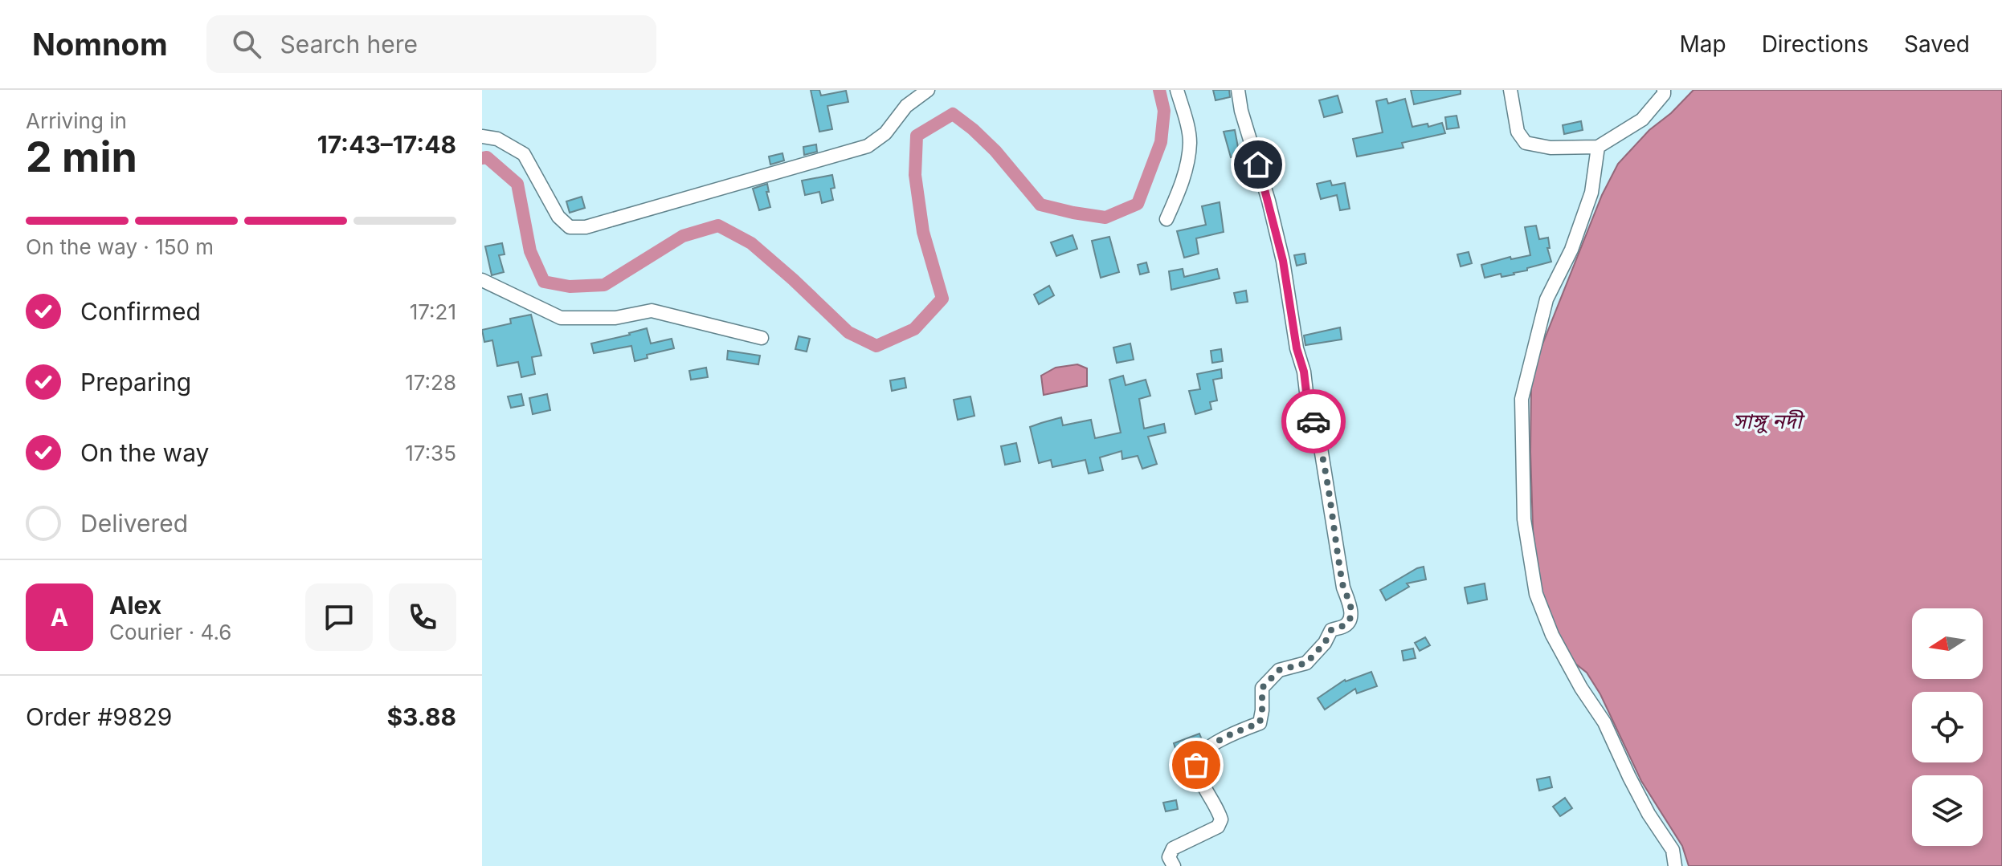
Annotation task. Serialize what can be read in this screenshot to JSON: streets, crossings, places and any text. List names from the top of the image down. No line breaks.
{"water":["সাঙ্গু নদী"],"north":"left","page":{"header":"Nomnom","search":"Search here","nav":["Map","Directions","Saved"],"heading":["2 min","Arriving in","17:43–17:48"],"panel":["Alex","Courier · 4.6","Order #9829","$3.88"],"bar":"On the way · 150 m","list":[["Confirmed","17:21"],["Preparing","17:28"],["On the way","17:35"],"Delivered"],"round":"A"}}
